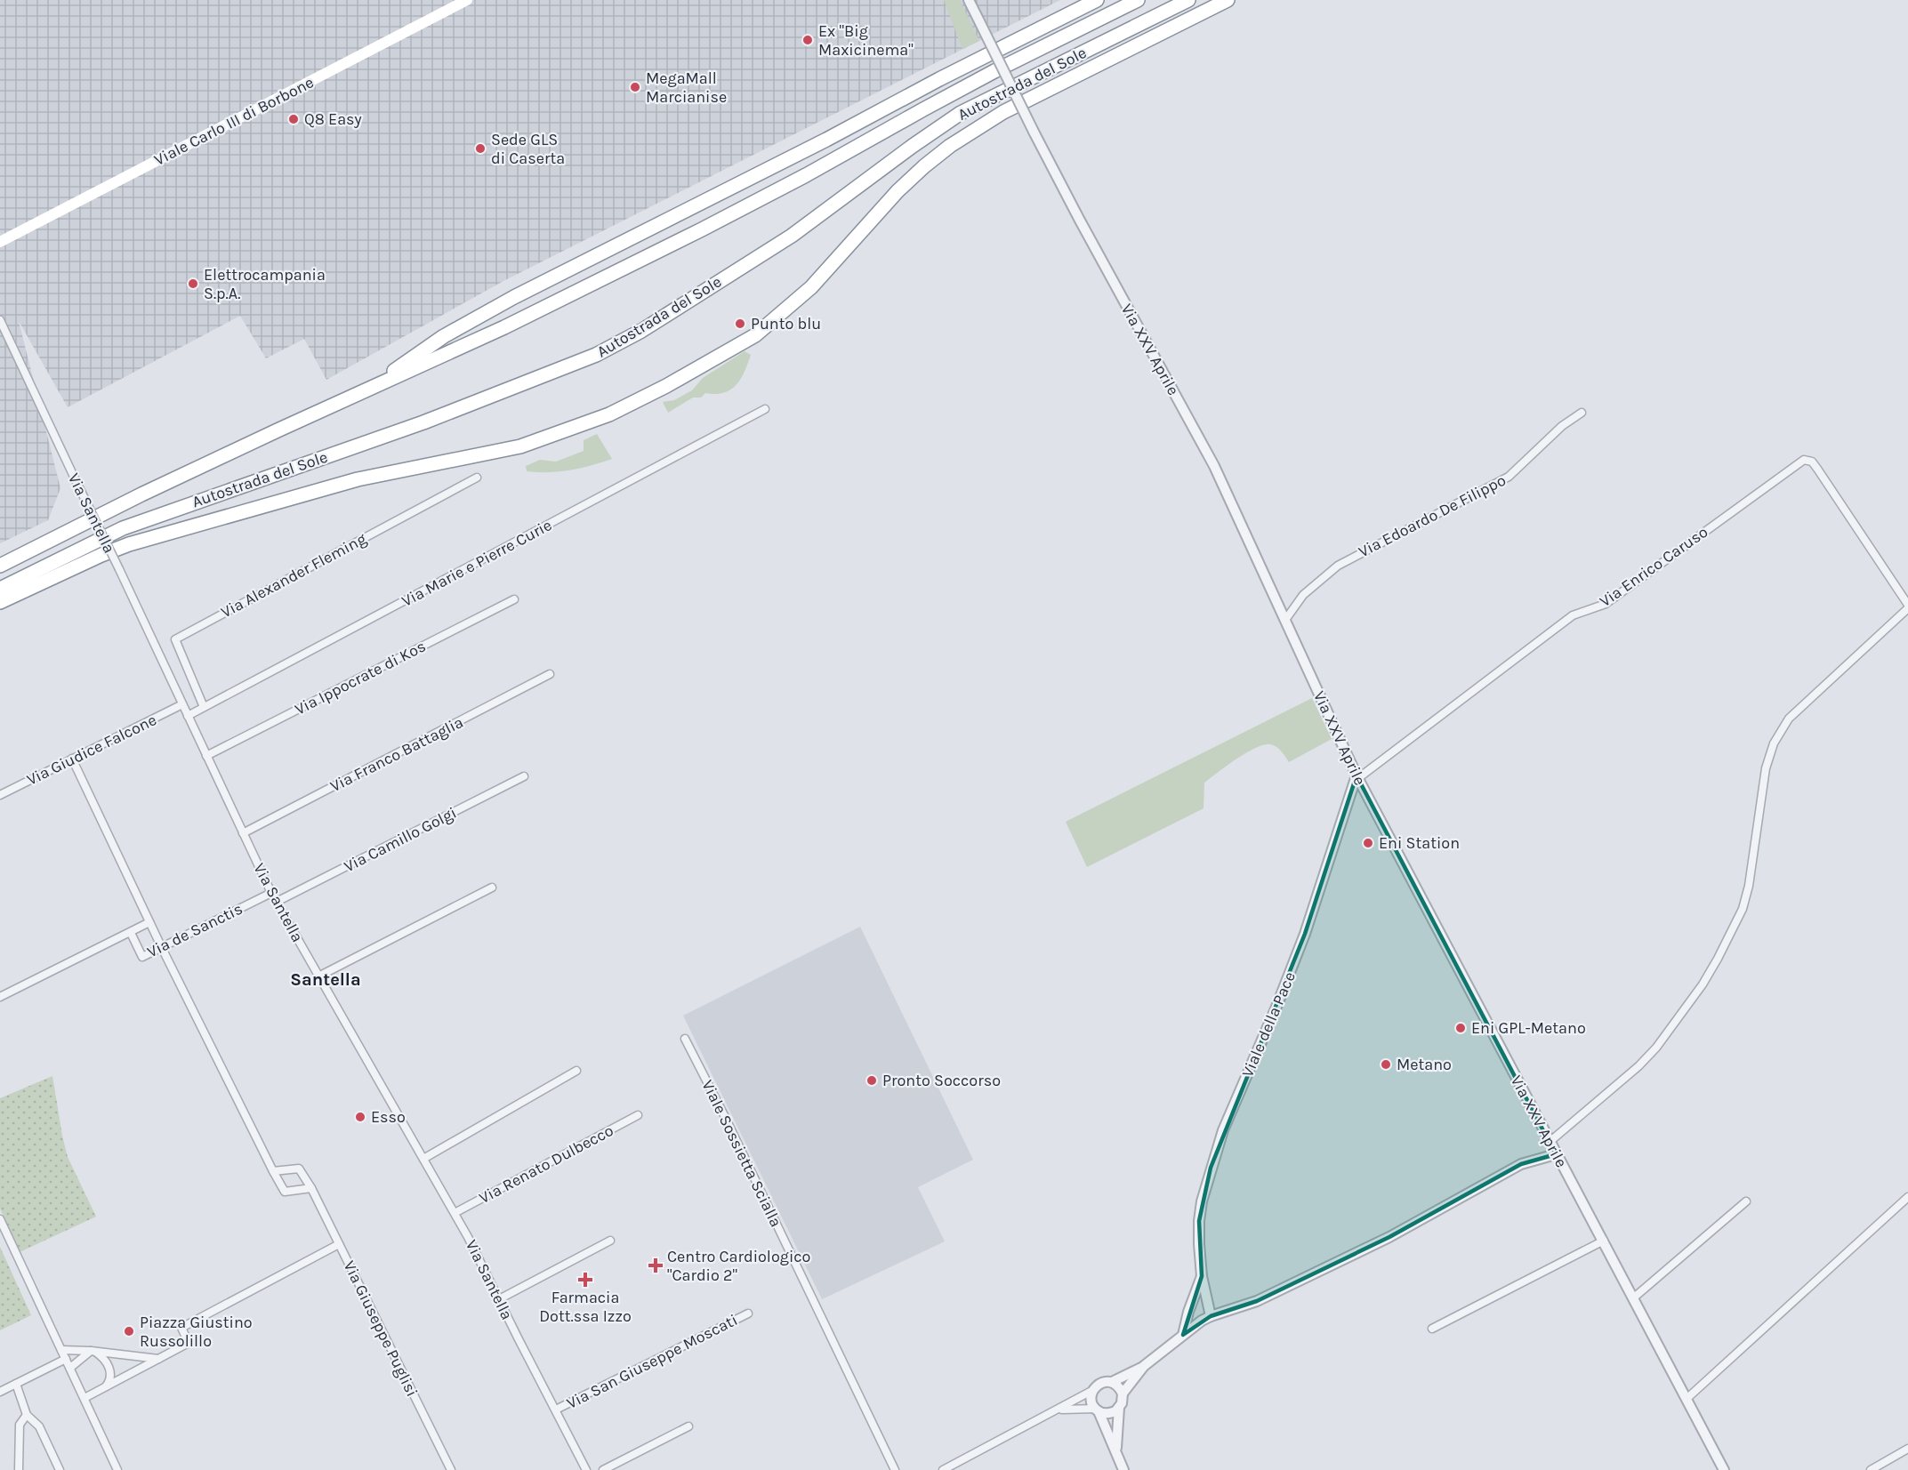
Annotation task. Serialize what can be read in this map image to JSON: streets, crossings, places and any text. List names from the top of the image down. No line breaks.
{"streets":{"highway":["Autostrada del Sole"],"main road":["Viale Carlo III di Borbone"],"street":["Via XXV Aprile","Via Santella","Via Edoardo De Filippo","Via Marie e Pierre Curie","Via Enrico Caruso","Via Alexander Fleming","Via Ippocrate di Kos","Via Giudice Falcone","Via Franco Battaglia","Via Camillo Golgi","Via de Sanctis","Viale della Pace","Viale Sossietta Scialla","Via Renato Dulbecco","Via Giuseppe Puglisi","Via San Giuseppe Moscati"]},"crossings":[["Via XXV Aprile","Via Edoardo De Filippo"],["Via XXV Aprile","Via Enrico Caruso"],["Via XXV Aprile","Viale della Pace"],["Via Santella","Via Marie e Pierre Curie"],["Via Santella","Via Ippocrate di Kos"],["Via Santella","Via Giudice Falcone"],["Via Santella","Via Franco Battaglia"],["Via Santella","Via Camillo Golgi"],["Via Santella","Via de Sanctis"],["Via Santella","Via Renato Dulbecco"],["Via Santella","Via San Giuseppe Moscati"],["Via Marie e Pierre Curie","Via Alexander Fleming"],["Via Enrico Caruso","Viale della Pace"]],"districts":["Santella"],"places":{"other":["Ex \"Big Maxicinema\"","MegaMall Marcianise","Q8 Easy","Sede GLS di Caserta","Elettrocampania S.p.A.","Punto blu","Eni Station","Eni GPL-Metano","Metano","Pronto Soccorso","Esso","Piazza Giustino Russolillo"],"health":["Centro Cardiologico \"Cardio 2\"","Farmacia Dott.ssa Izzo"]}}
